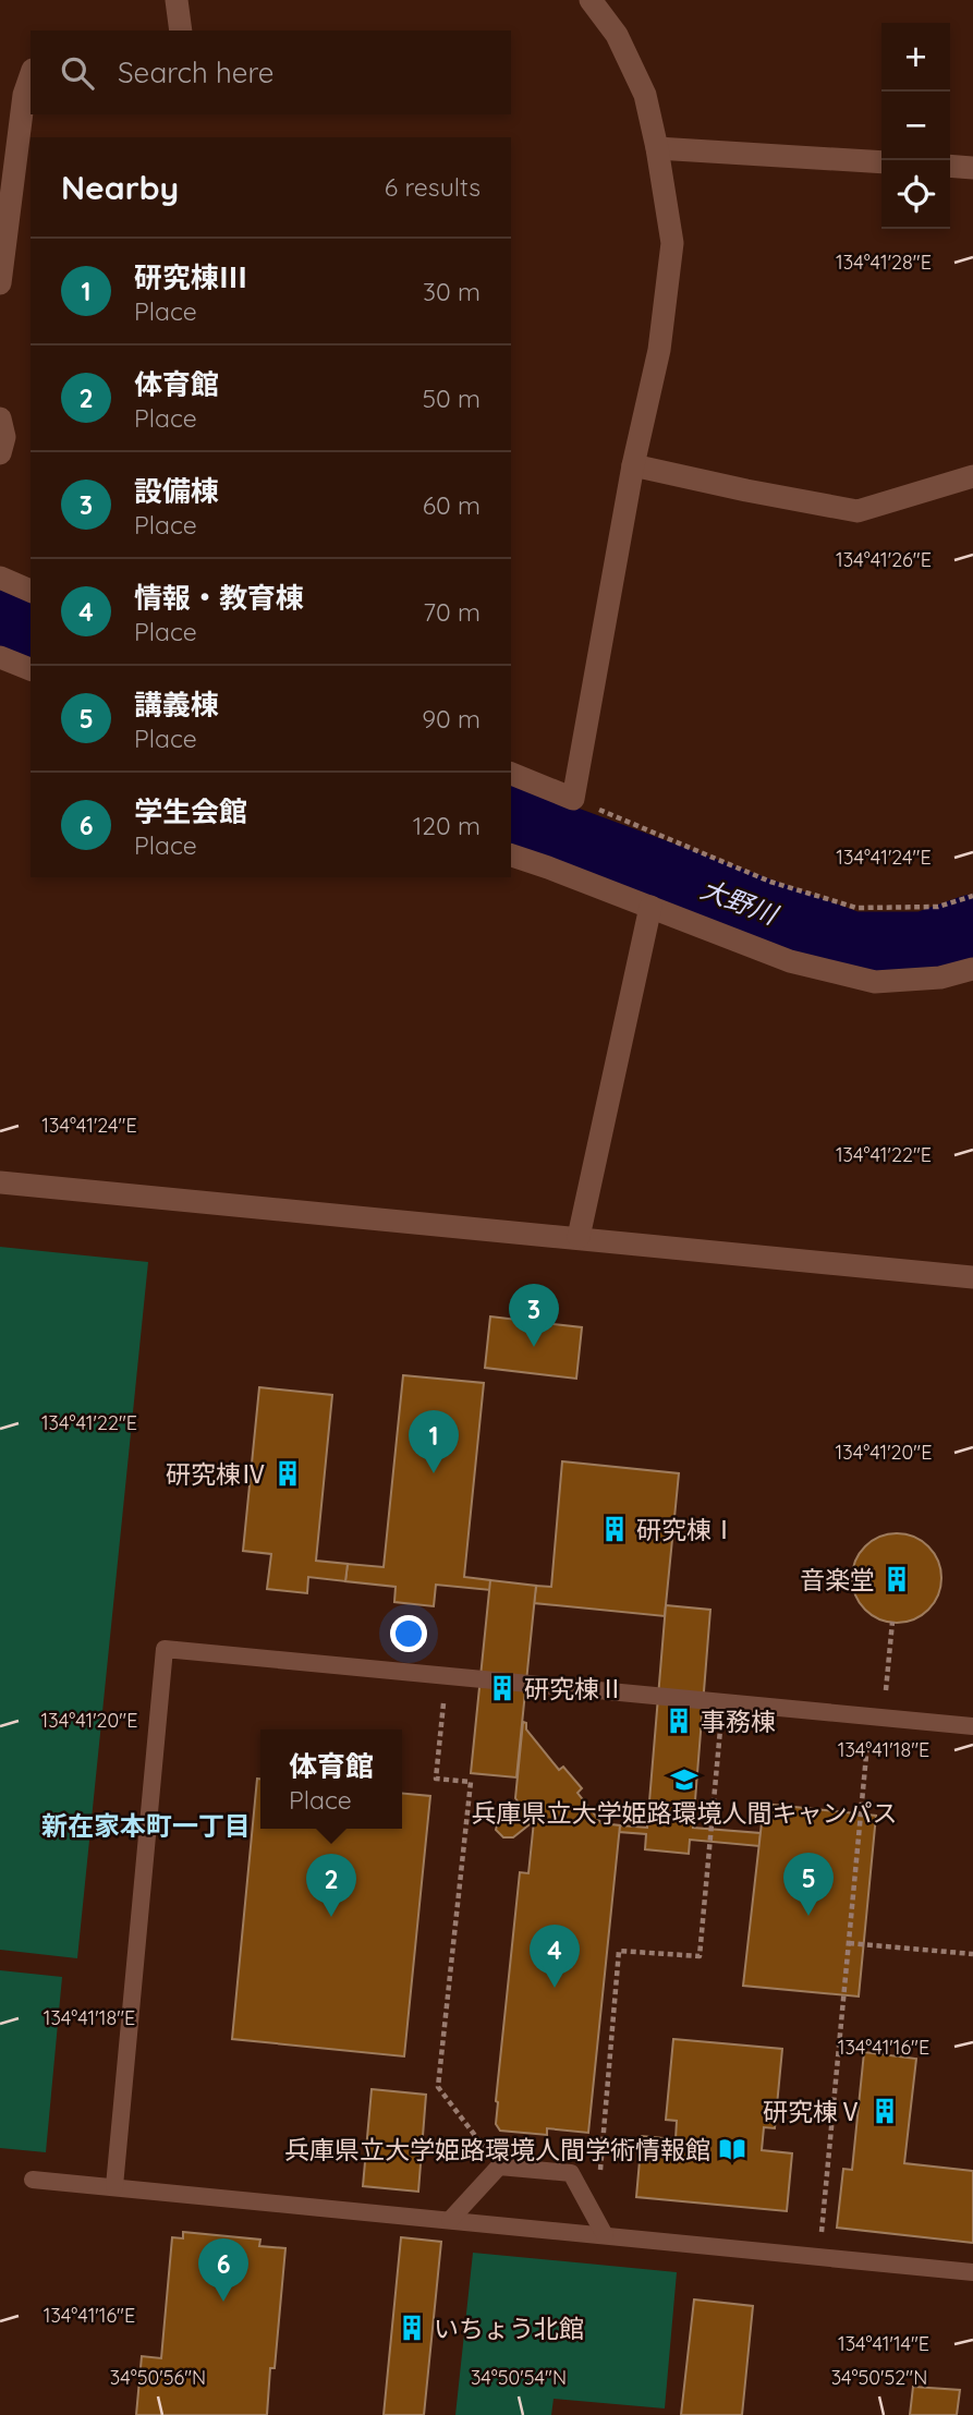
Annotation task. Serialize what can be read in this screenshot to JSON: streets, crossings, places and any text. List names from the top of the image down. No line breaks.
{"districts":["新在家本町一丁目"],"water":["大野川"],"places":{"building":["研究棟Ⅳ","研究棟Ⅰ","音楽堂","研究棟Ⅱ","事務棟","研究棟Ⅴ","いちょう北館"],"school or university":["兵庫県立大学姫路環境人間キャンパス"],"library":["兵庫県立大学姫路環境人間学術情報館"]},"page":{"map_buttons":["+","−"],"search":"Search here","heading":["Nearby","6 results"],"list":[{"mark":"1","name":"研究棟Ⅲ","note":"Place","value":"30 m"},{"mark":"2","name":"体育館","note":"Place","value":"50 m"},{"mark":"3","name":"設備棟","note":"Place","value":"60 m"},{"mark":"4","name":"情報・教育棟","note":"Place","value":"70 m"},{"mark":"5","name":"講義棟","note":"Place","value":"90 m"},{"mark":"6","name":"学生会館","note":"Place","value":"120 m"}],"pins":["3","1","5","2","4","6"],"popup":["体育館","Place"]},"coordinates":["134°41'28\"E","134°41'26\"E","134°41'24\"E","134°41'22\"E","134°41'20\"E","134°41'18\"E","134°41'16\"E","134°41'14\"E","34°50'56\"N","34°50'54\"N","34°50'52\"N"]}
